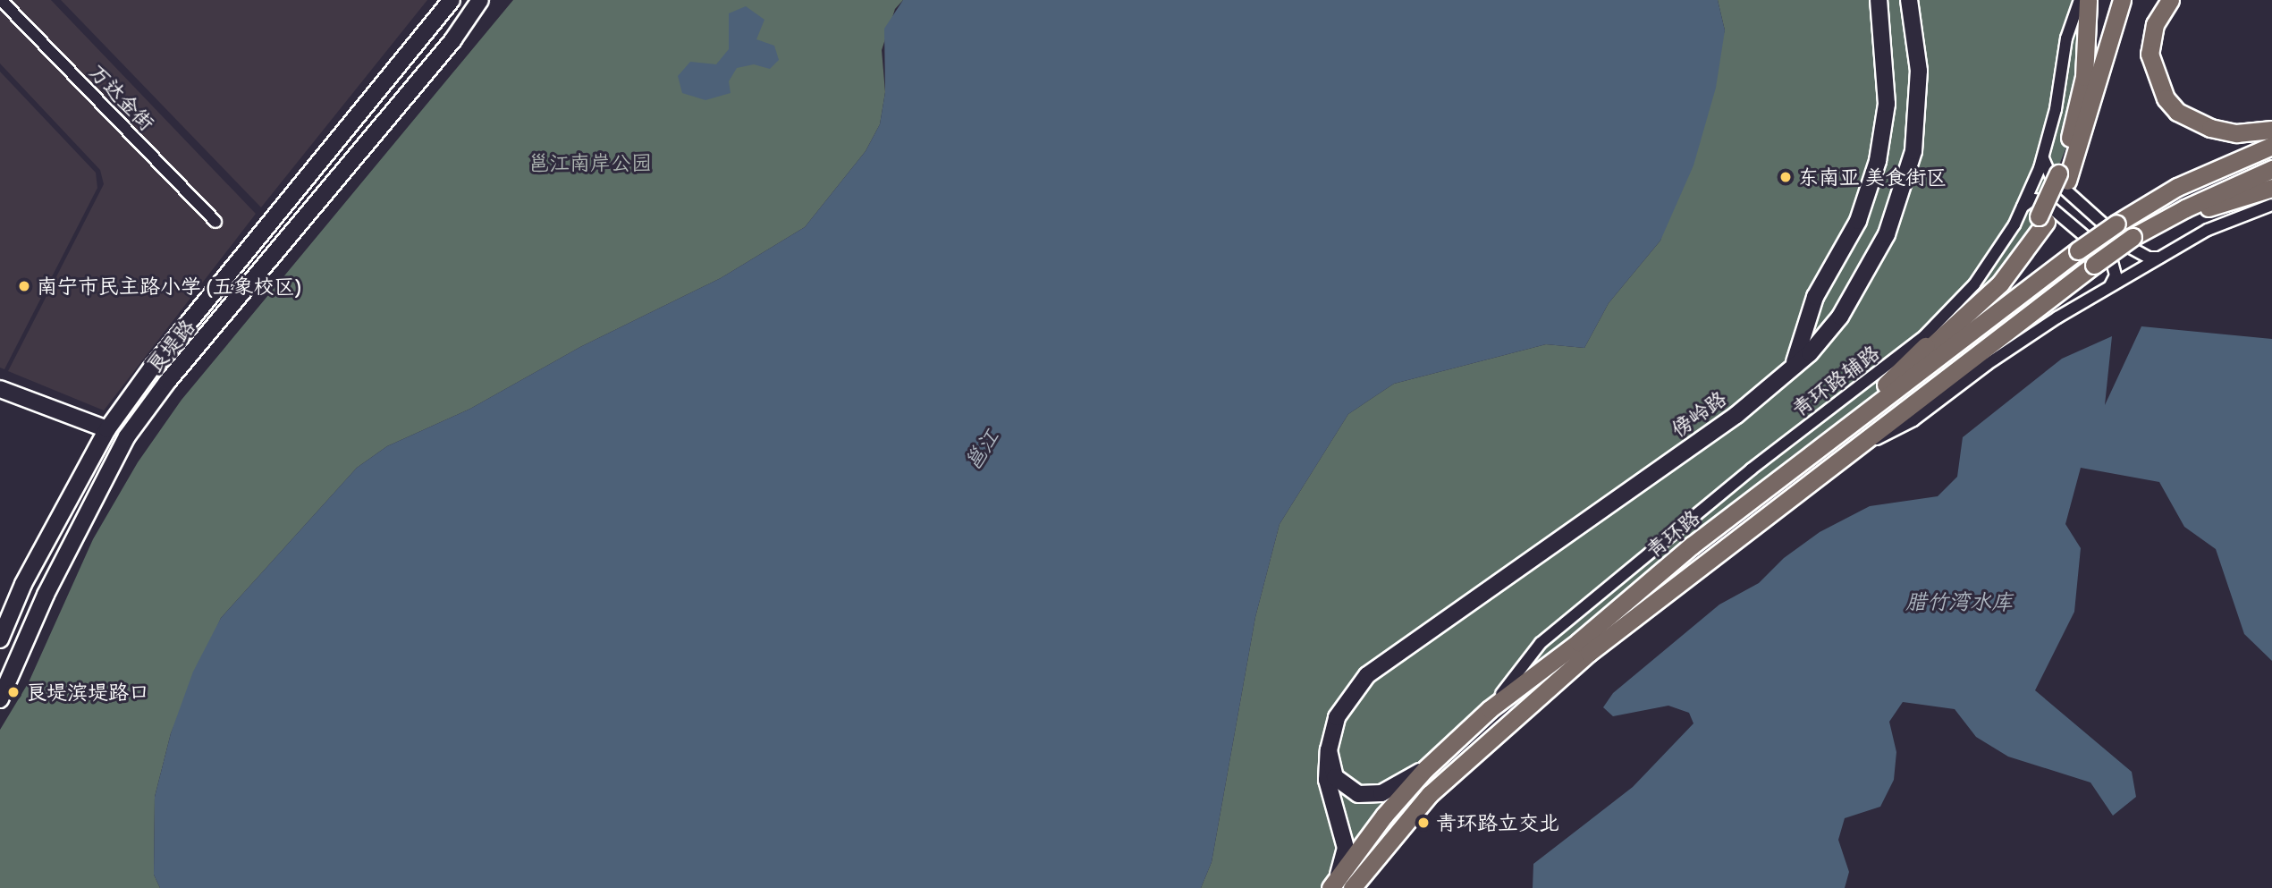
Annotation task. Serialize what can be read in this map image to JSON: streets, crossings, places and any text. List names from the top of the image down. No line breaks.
{"streets":{"main road":["青环路"],"street":["万达金街","良堤路","青环路辅路","傍岭路"]},"crossings":[["青环路辅路","青环路"],["傍岭路","青环路"]],"water":["邕江","腊竹湾水库"],"parks":["邕江南岸公园"],"places":["东南亚 美食街区","南宁市民主路小学 (五象校区)","良堤滨堤路口","青环路立交北"]}
